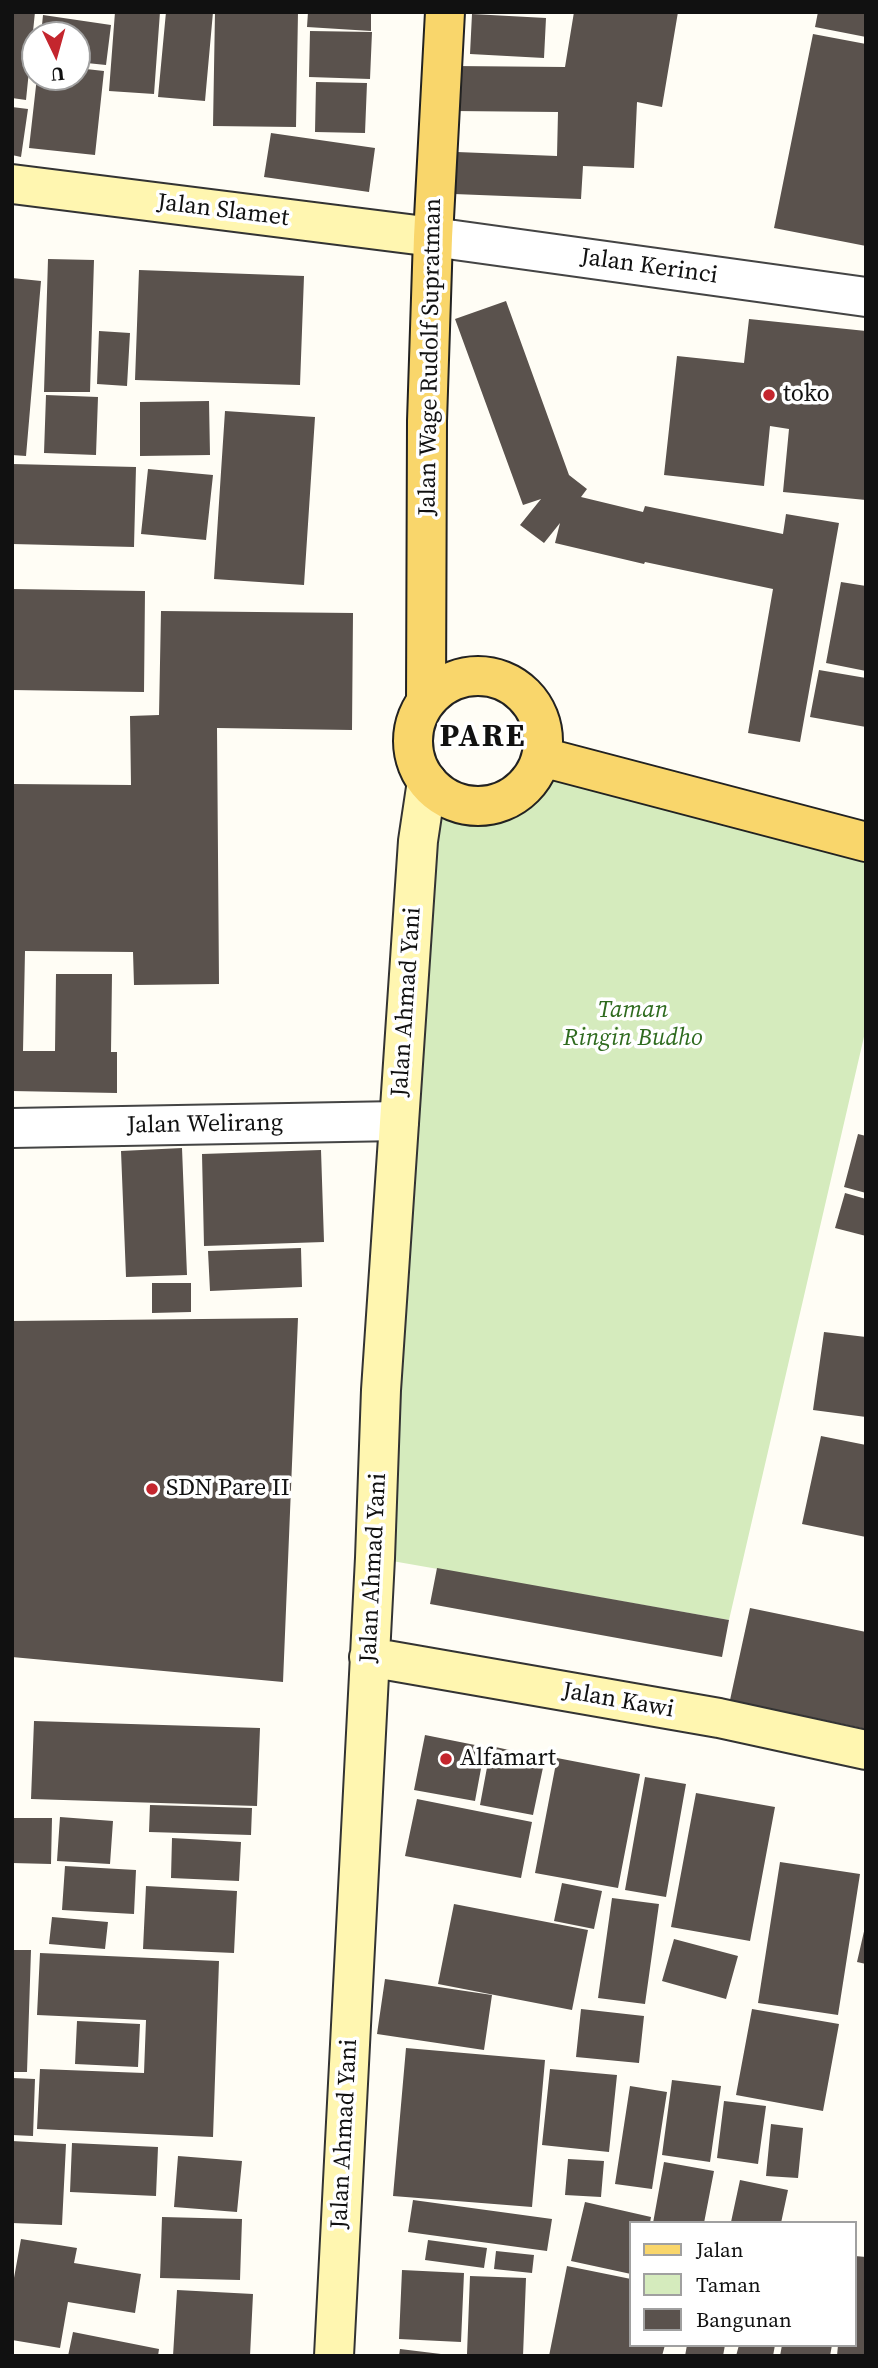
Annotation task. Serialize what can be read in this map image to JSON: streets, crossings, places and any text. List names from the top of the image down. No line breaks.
{"streets":{"main road":["Jalan Slamet","Jalan Wage Rudolf Supratman","Jalan Ahmad Yani","Jalan Kawi"],"street":["Jalan Kerinci","Jalan Welirang"]},"crossings":[["Jalan Slamet","Jalan Kerinci"],["Jalan Slamet","Jalan Wage Rudolf Supratman"],["Jalan Kerinci","Jalan Wage Rudolf Supratman"],["Jalan Wage Rudolf Supratman","Jalan Ahmad Yani"],["Jalan Ahmad Yani","Jalan Welirang"],["Jalan Ahmad Yani","Jalan Kawi"]],"districts":["PARE"],"parks":["Taman Ringin Budho"],"places":["toko","SDN Pare II","Alfamart"],"legend":["Jalan","Taman","Bangunan"],"north":"bottom"}
